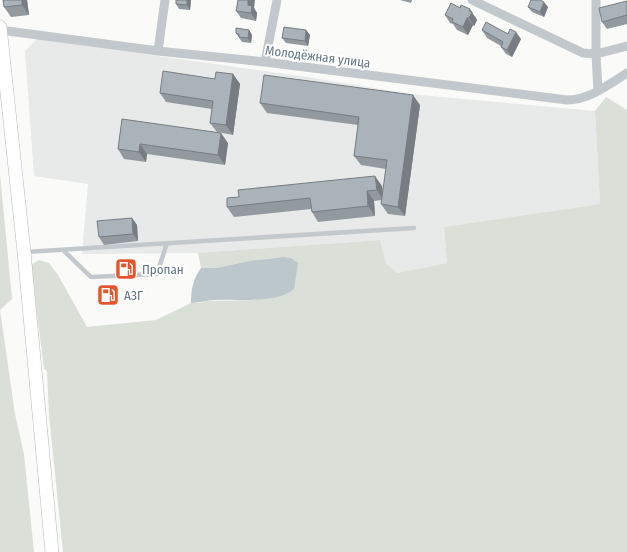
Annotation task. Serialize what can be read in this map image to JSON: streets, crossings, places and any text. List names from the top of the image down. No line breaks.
{"streets":{"street":["Молодёжная улица"]},"places":{"fuel station":["Пропан","АЗГ"]}}
